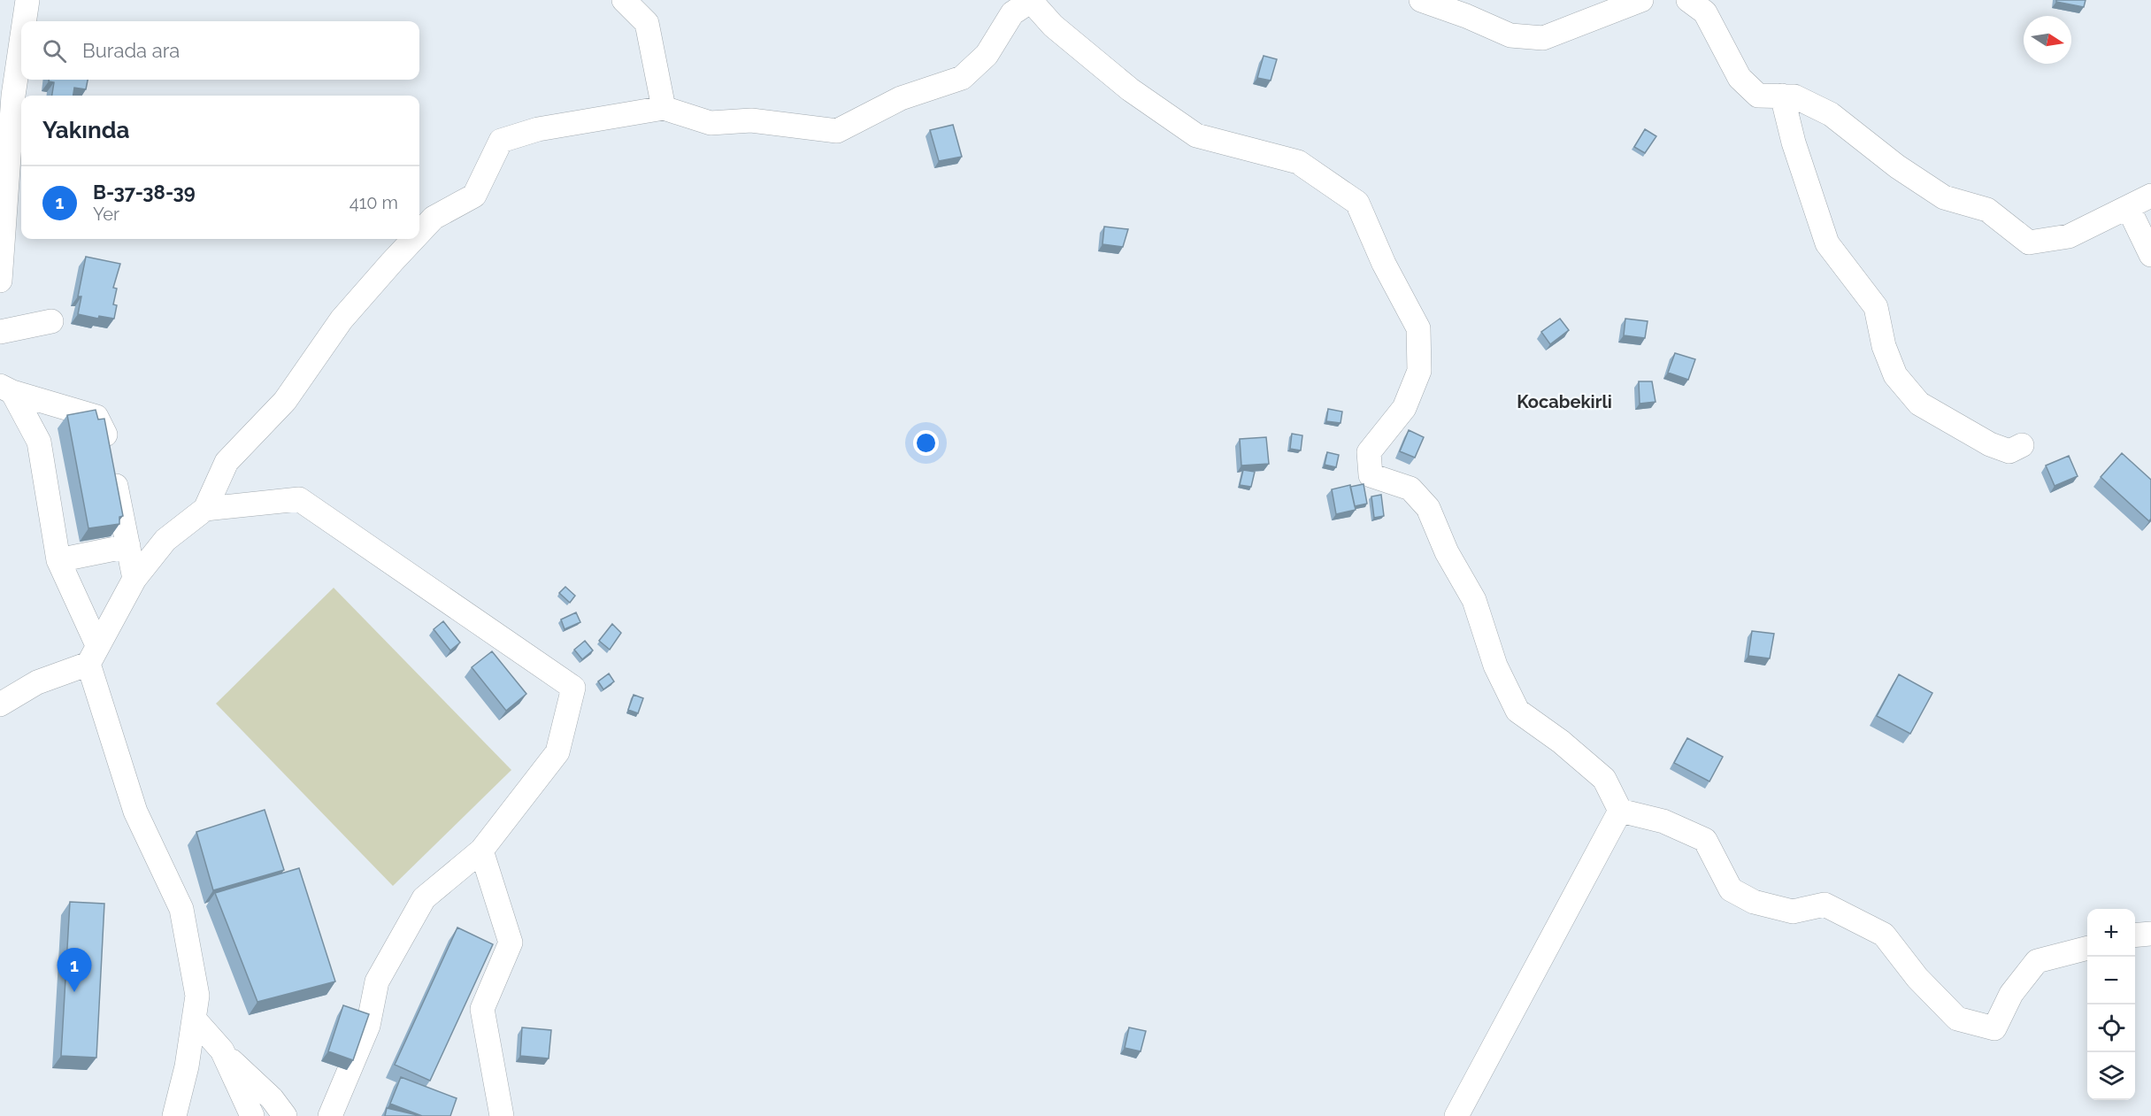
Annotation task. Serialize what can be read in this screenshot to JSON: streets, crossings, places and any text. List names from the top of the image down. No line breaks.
{"districts":["Kocabekirli"],"north":"right","page":{"search":"Burada ara","heading":"Yakında","list":[{"mark":"1","name":"B-37-38-39","note":"Yer","value":"410 m"}],"map_buttons":["+","−"],"pins":"1"}}
